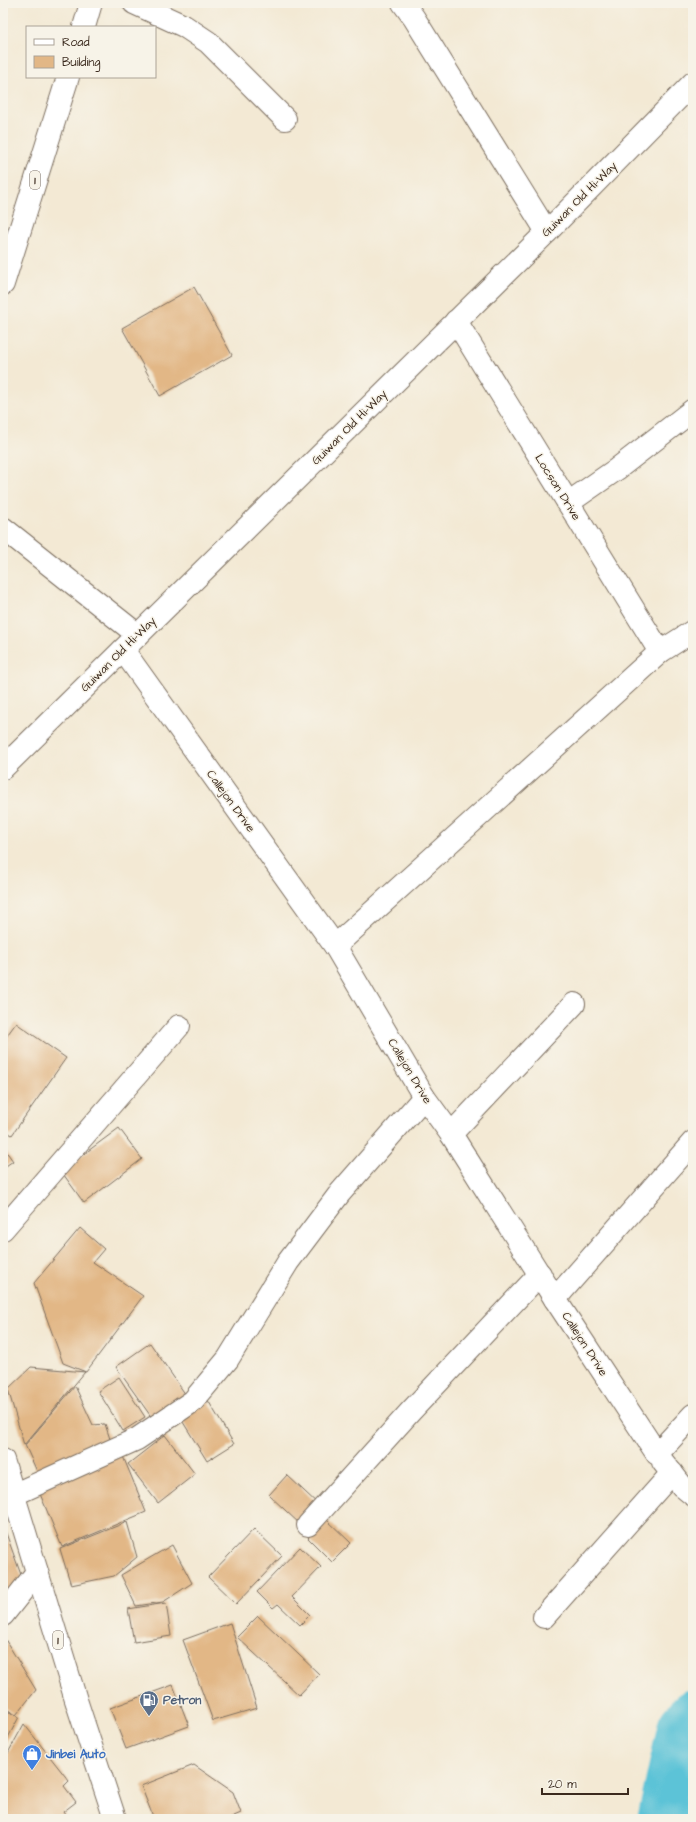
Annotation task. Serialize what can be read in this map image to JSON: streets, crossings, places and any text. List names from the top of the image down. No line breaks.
{"streets":{"main road":["1","Guiwan Old Hi-Way","Locson Drive","Callejon Drive"]},"crossings":[["Guiwan Old Hi-Way","Locson Drive"],["Guiwan Old Hi-Way","Callejon Drive"]],"places":{"fuel station":["Petron"],"shop":["Jinbei Auto"]},"legend":["Road","Building"],"scale_bar":"20 m"}
